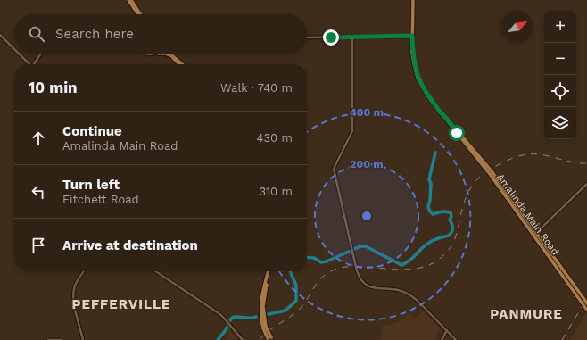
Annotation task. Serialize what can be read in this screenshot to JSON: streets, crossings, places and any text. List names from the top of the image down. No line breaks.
{"streets":{"main road":["Amalinda Main Road"]},"districts":["PEFFERVILLE","PANMURE"],"north":"top right","page":{"map_buttons":["+","−"],"search":"Search here","heading":["10 min","Walk · 740 m"],"list":[["Continue","Amalinda Main Road","430 m"],["Turn left","Fitchett Road","310 m"],"Arrive at destination"]},"rings":["400 m","200 m"]}
